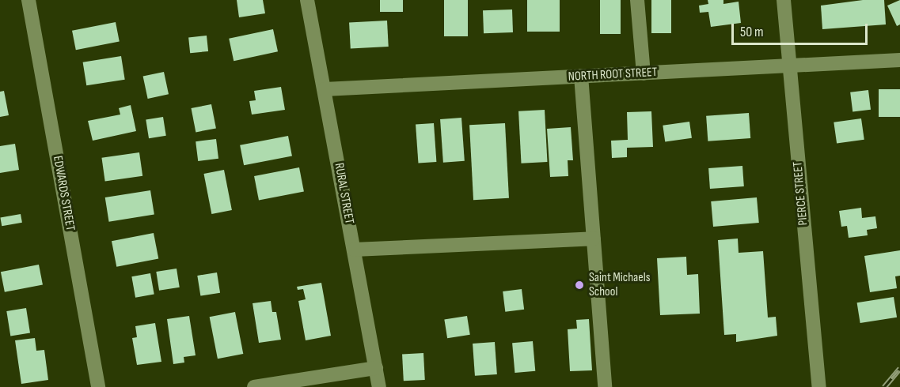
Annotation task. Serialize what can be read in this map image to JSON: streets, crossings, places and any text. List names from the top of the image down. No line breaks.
{"streets":{"street":["NORTH ROOT STREET","EDWARDS STREET","RURAL STREET","PIERCE STREET"]},"crossings":[["NORTH ROOT STREET","RURAL STREET"],["NORTH ROOT STREET","PIERCE STREET"]],"places":["Saint Michaels School"],"scale_bar":"50 m"}
